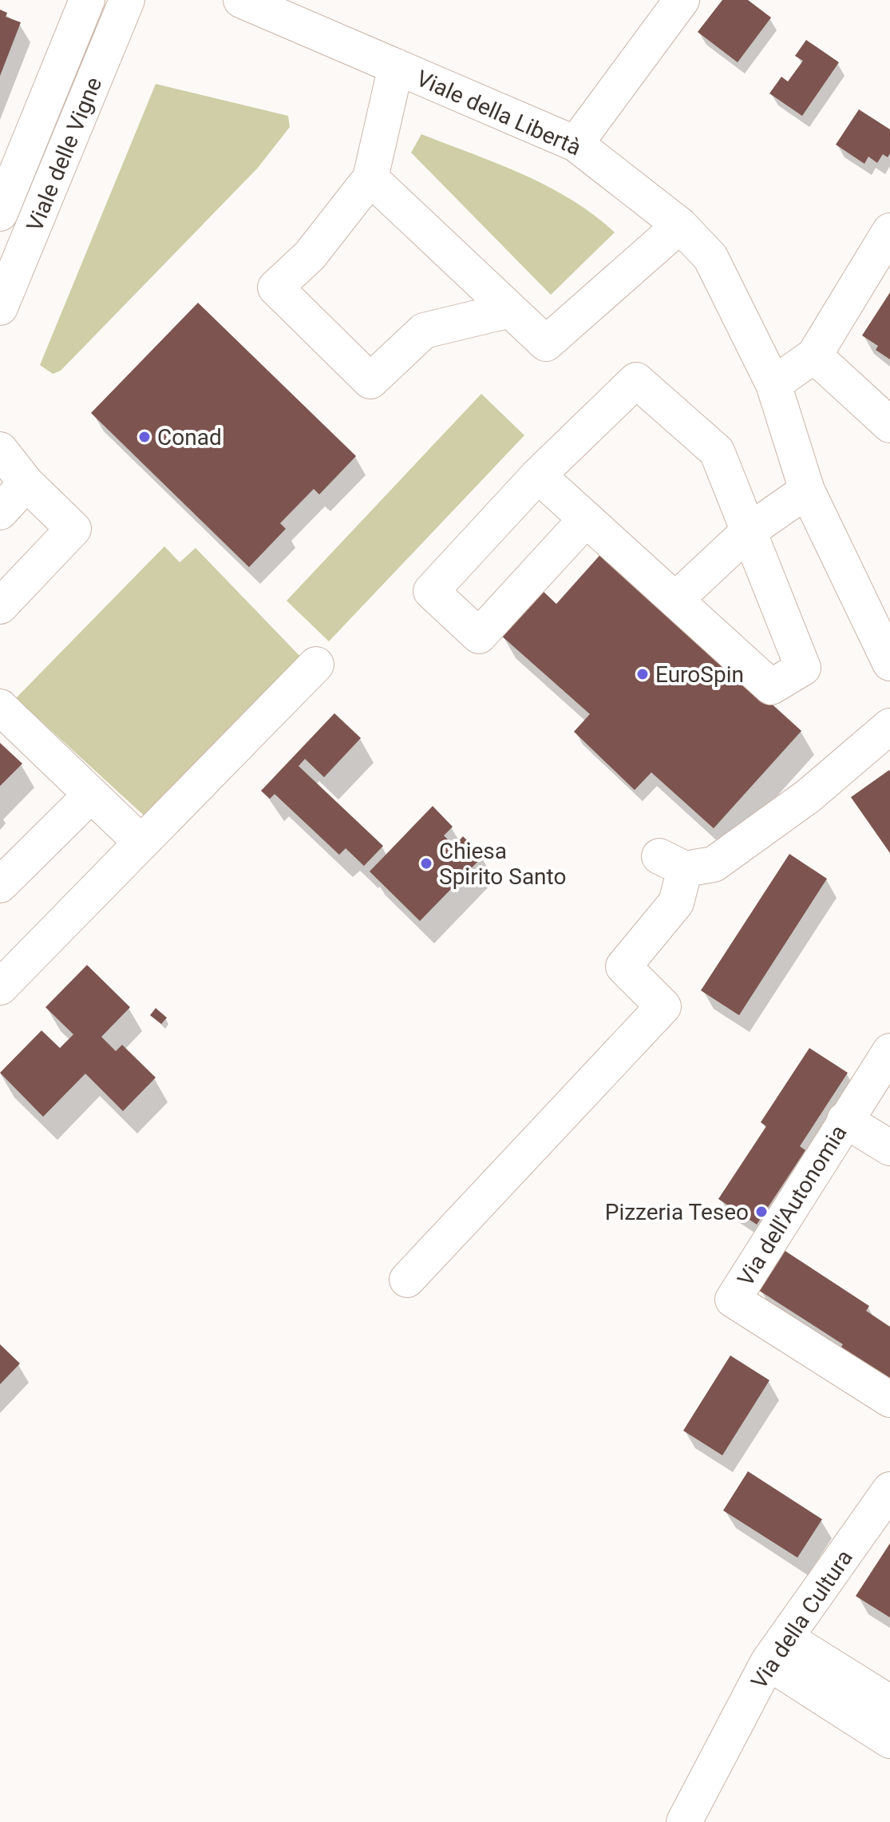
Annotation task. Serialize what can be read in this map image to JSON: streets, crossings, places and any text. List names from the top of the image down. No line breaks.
{"streets":{"street":["Viale della Libertà","Viale delle Vigne","Via dell'Autonomia","Via della Cultura"]},"places":["Conad","EuroSpin","Chiesa Spirito Santo","Pizzeria Teseo"]}
